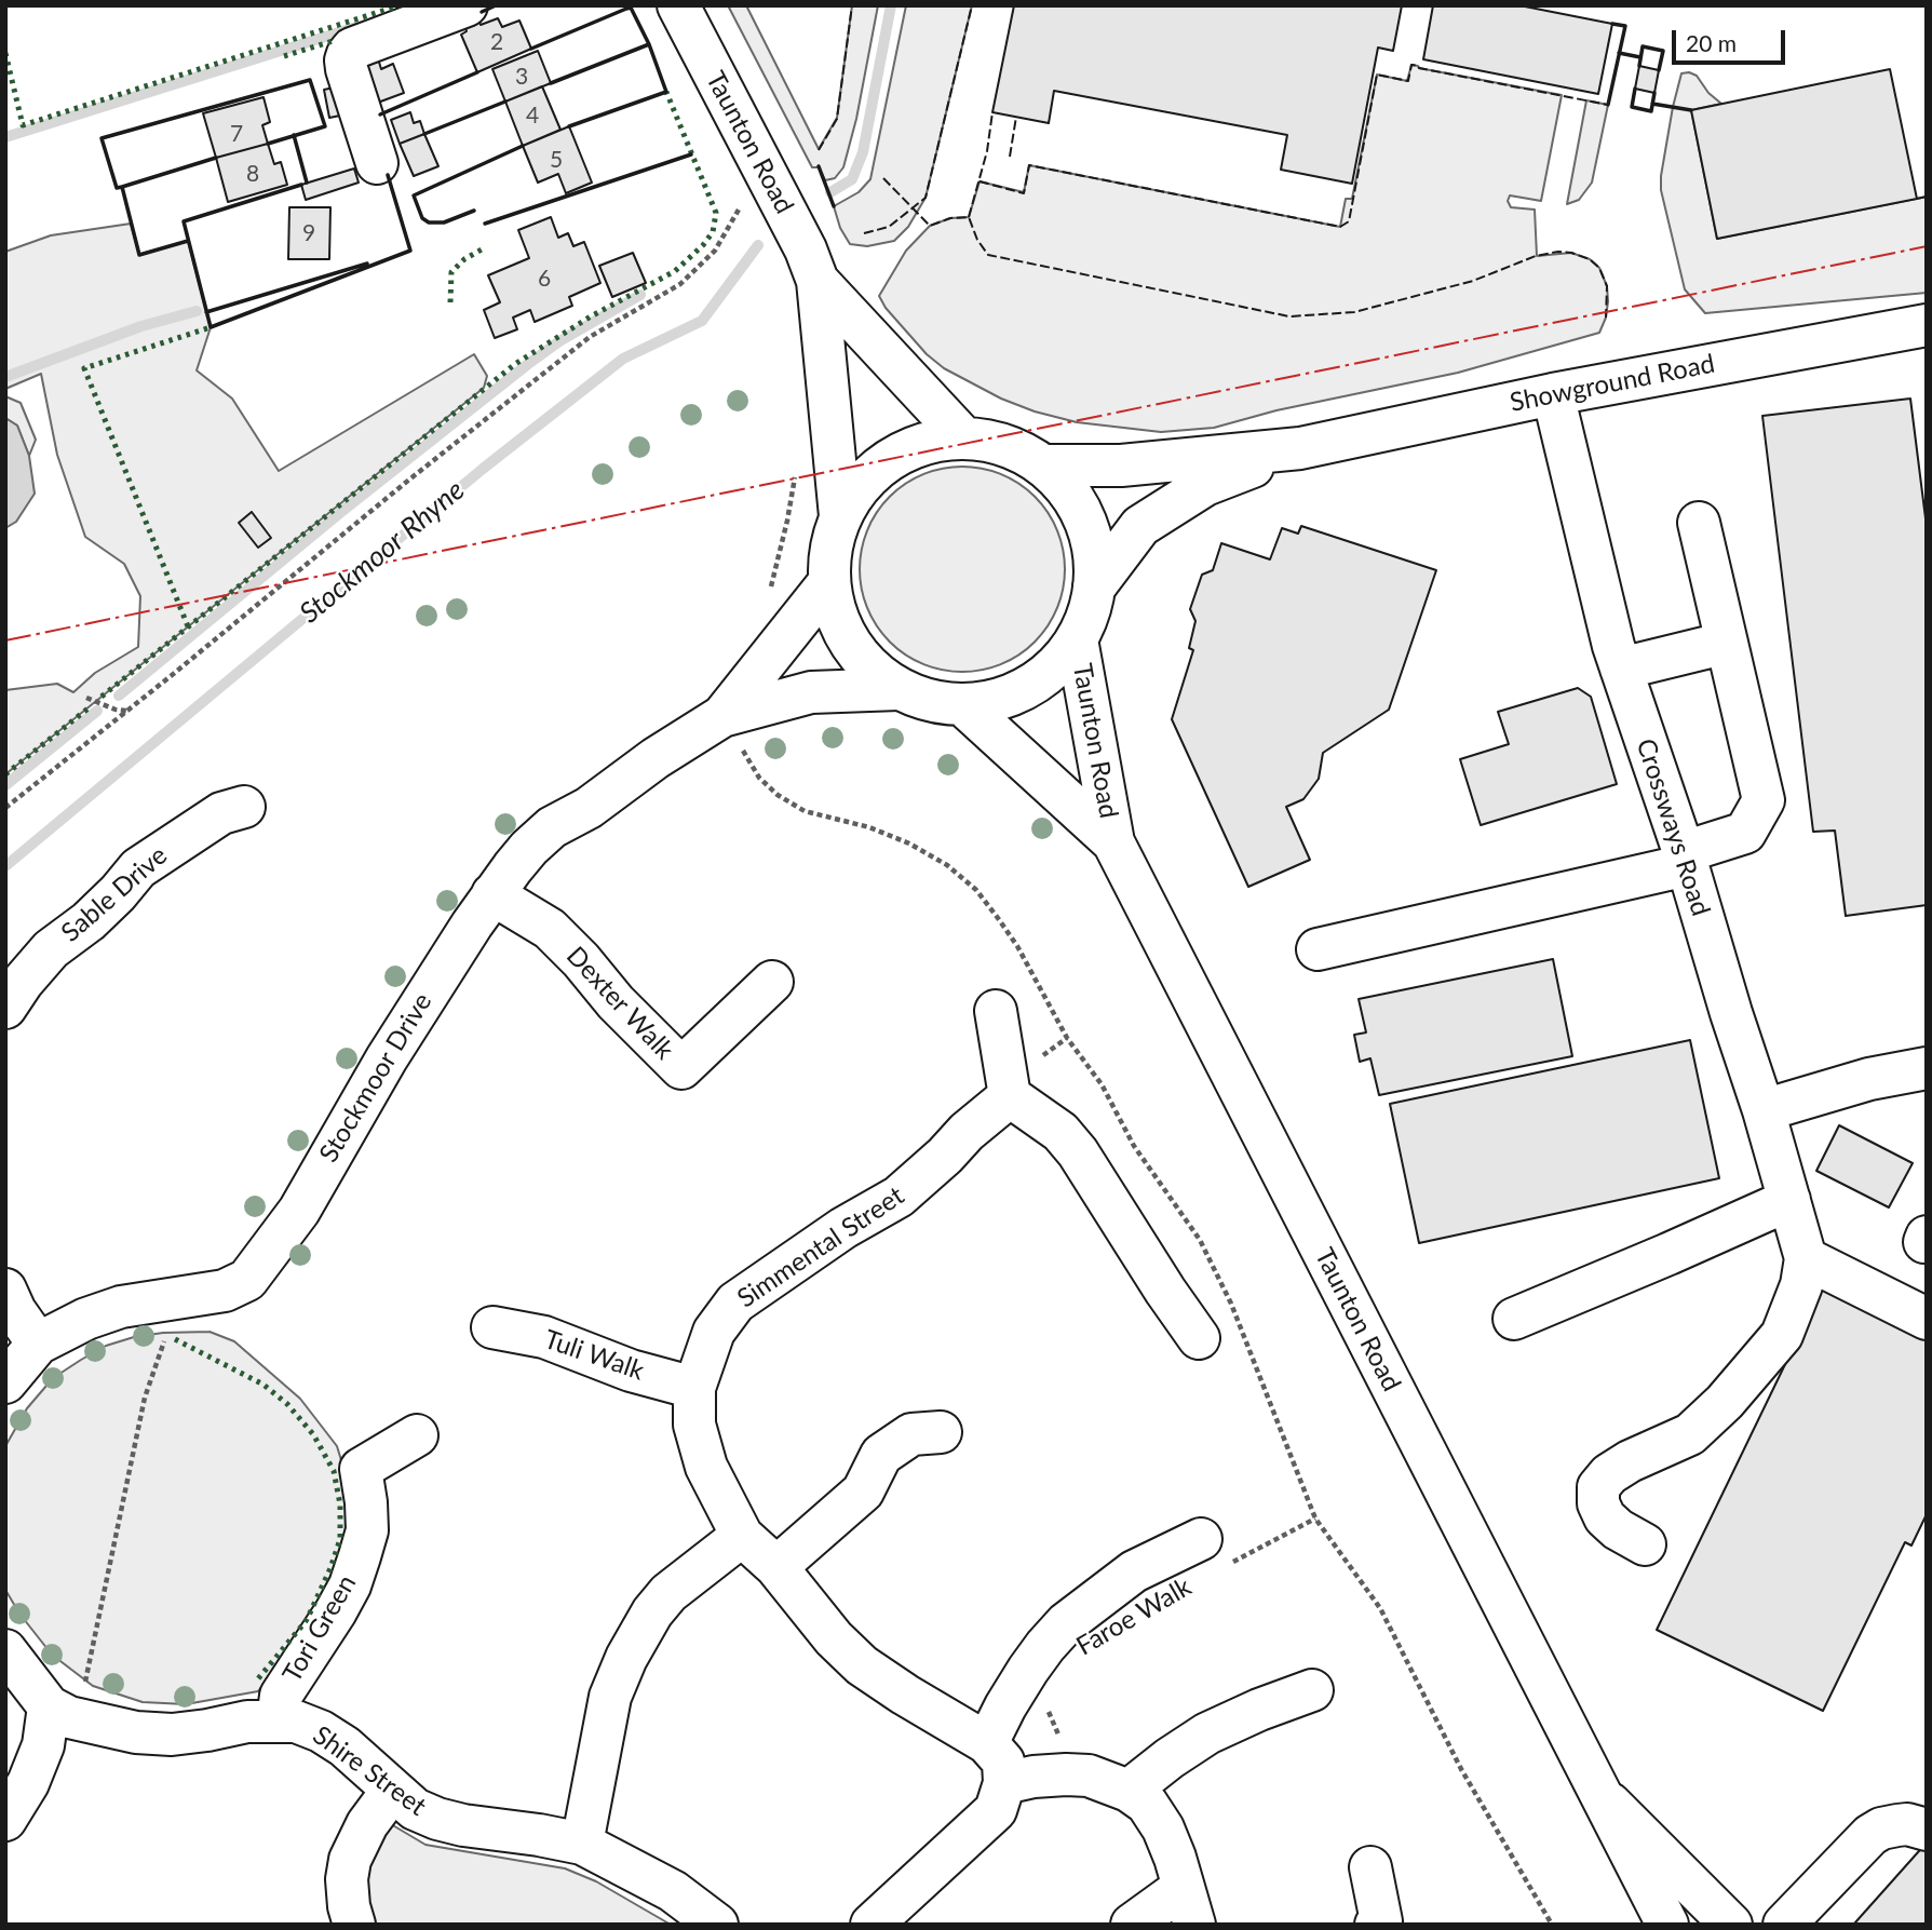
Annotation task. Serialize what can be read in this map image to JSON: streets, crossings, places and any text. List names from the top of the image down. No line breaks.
{"streets":{"street":["Taunton Road","Showground Road","Crossways Road","Sable Drive","Dexter Walk","Stockmoor Drive","Simmental Street","Tuli Walk","Faroe Walk","Tori Green","Shire Street"]},"crossings":[["Taunton Road","Showground Road"],["Taunton Road","Stockmoor Drive"],["Showground Road","Crossways Road"],["Showground Road","Stockmoor Drive"],["Dexter Walk","Stockmoor Drive"],["Simmental Street","Tuli Walk"],["Simmental Street","Faroe Walk"],["Tori Green","Shire Street"]],"water":["Stockmoor Rhyne"],"house_numbers":["2","3","4","7","5","8","9","6"],"scale_bar":"20 m"}
